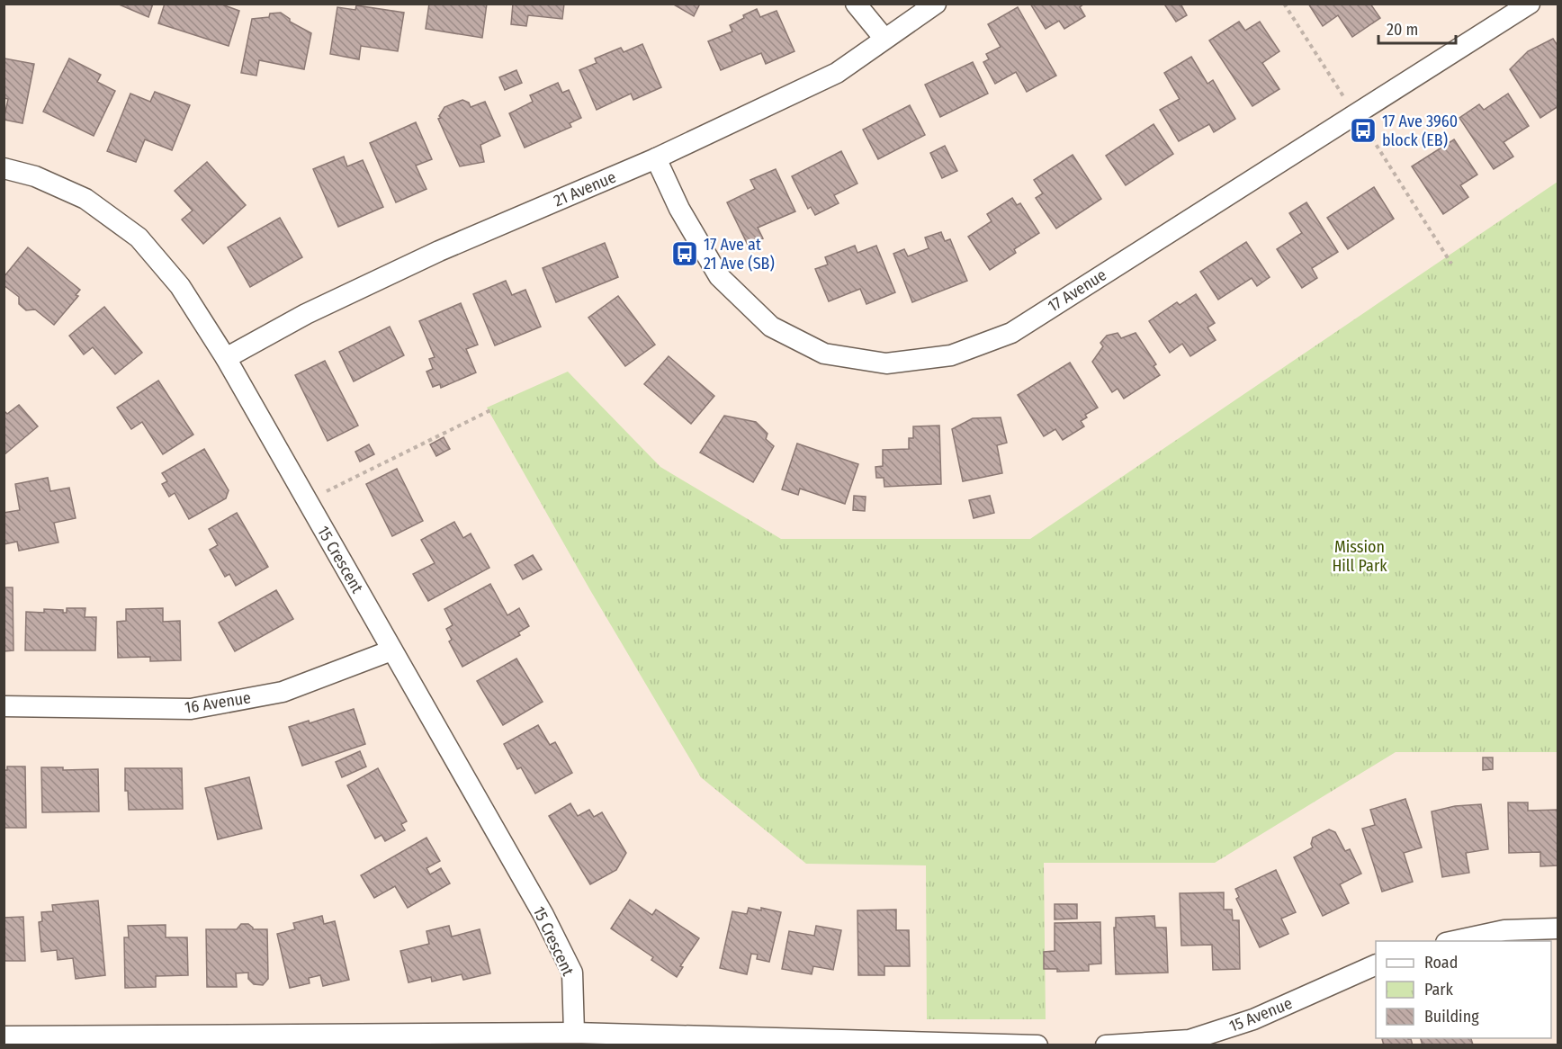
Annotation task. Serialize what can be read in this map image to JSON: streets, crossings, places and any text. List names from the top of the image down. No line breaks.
{"streets":{"street":["21 Avenue","17 Avenue","15 Crescent","16 Avenue","15 Avenue"]},"crossings":[["21 Avenue","17 Avenue"],["21 Avenue","15 Crescent"],["15 Crescent","16 Avenue"]],"parks":["Mission Hill Park"],"places":{"bus stop":["17 Ave 3960 block (EB)","17 Ave at 21 Ave (SB)"]},"legend":["Road","Park","Building"],"scale_bar":"20 m"}
